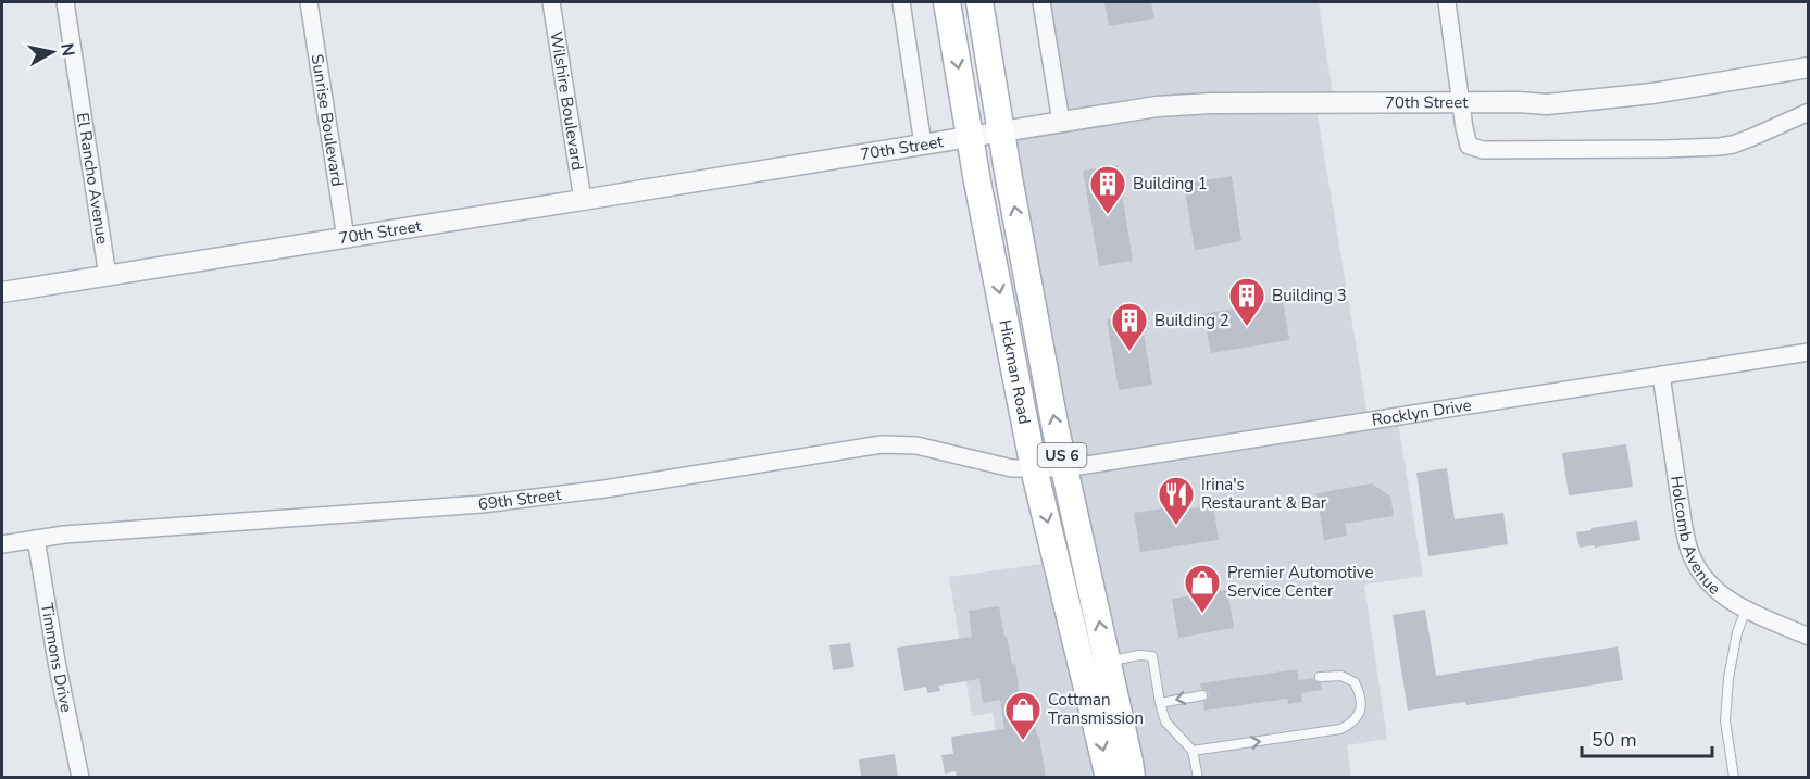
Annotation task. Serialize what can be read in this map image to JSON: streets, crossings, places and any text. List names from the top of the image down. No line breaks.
{"streets":{"main road":["Hickman Road","US 6"],"street":["Wilshire Boulevard","70th Street","Sunrise Boulevard","El Rancho Avenue","Rocklyn Drive","69th Street","Holcomb Avenue","Timmons Drive"]},"crossings":[["Wilshire Boulevard","70th Street"],["70th Street","Sunrise Boulevard"],["70th Street","El Rancho Avenue"],["70th Street","Hickman Road"],["Hickman Road","Rocklyn Drive"],["Hickman Road","69th Street"],["Rocklyn Drive","69th Street"],["Rocklyn Drive","Holcomb Avenue"],["69th Street","Timmons Drive"]],"places":{"building":["Building 1","Building 3","Building 2"],"restaurant":["Irina's Restaurant & Bar"],"shop":["Premier Automotive Service Center","Cottman Transmission"]},"scale_bar":"50 m","north":"right"}
